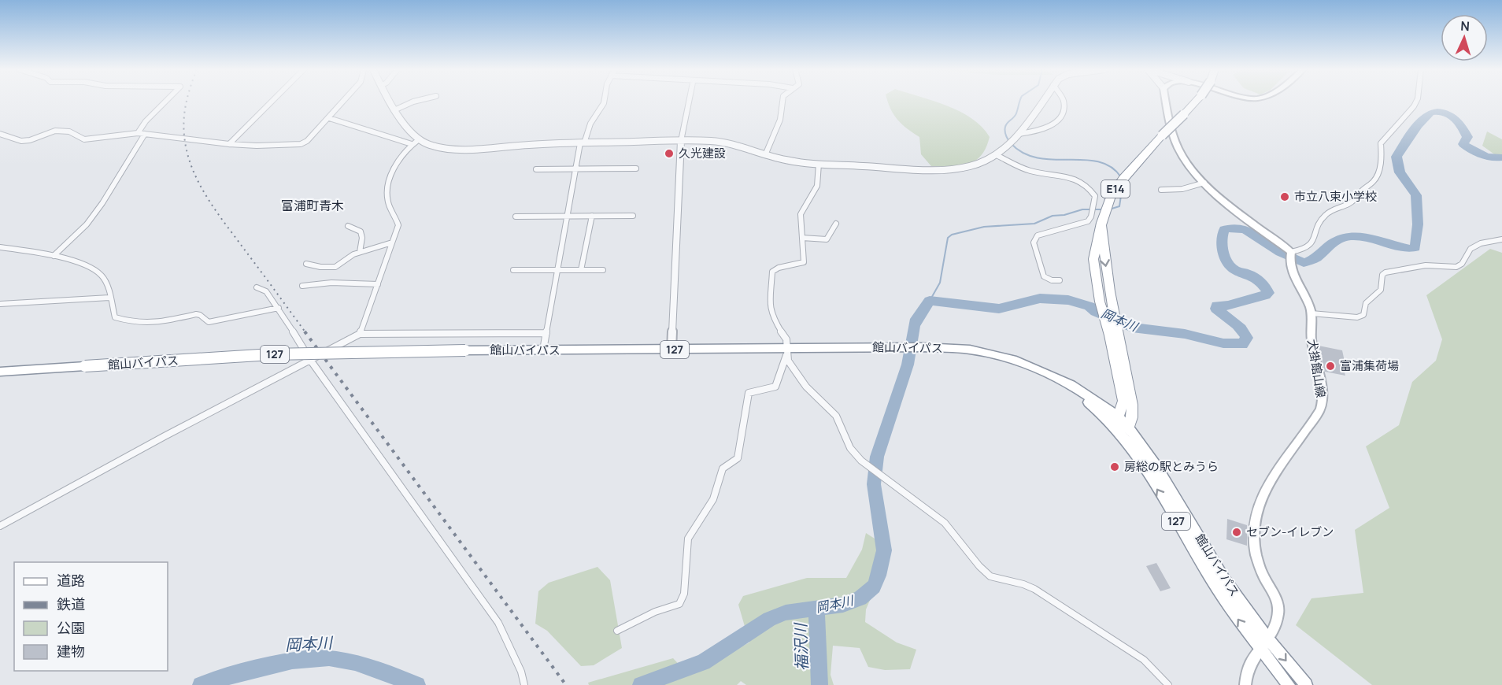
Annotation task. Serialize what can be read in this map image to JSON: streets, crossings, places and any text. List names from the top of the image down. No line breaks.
{"streets":{"highway":["E14","館山バイパス","127"],"main road":["犬掛館山線"]},"crossings":[["館山バイパス","犬掛館山線"]],"districts":["富浦町青木"],"water":["岡本川","福沢川"],"places":["久光建設","市立八束小学校","富浦集荷場","房総の駅とみうら","セブン-イレブン"],"legend":["道路","鉄道","公園","建物"],"north":"top"}
